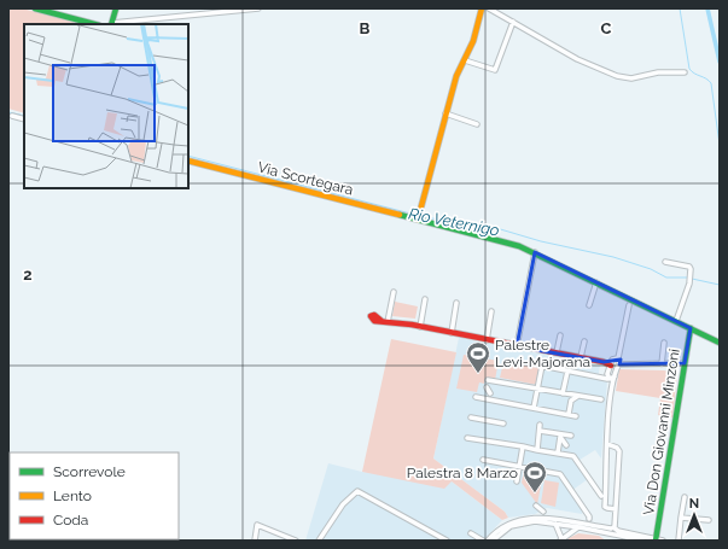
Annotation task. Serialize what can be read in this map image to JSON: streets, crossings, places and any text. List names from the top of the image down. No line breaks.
{"streets":{"street":["Via Scortegara","Via Don Giovanni Minzoni"]},"crossings":[["Via Scortegara","Via Don Giovanni Minzoni"]],"water":["Rio Veternigo"],"places":{"sports":["Palestre Levi-Majorana","Palestra 8 Marzo"]},"legend":["Scorrevole","Lento","Coda"],"north":"top","grid":{"columns":["B","C"],"rows":["2"]}}
